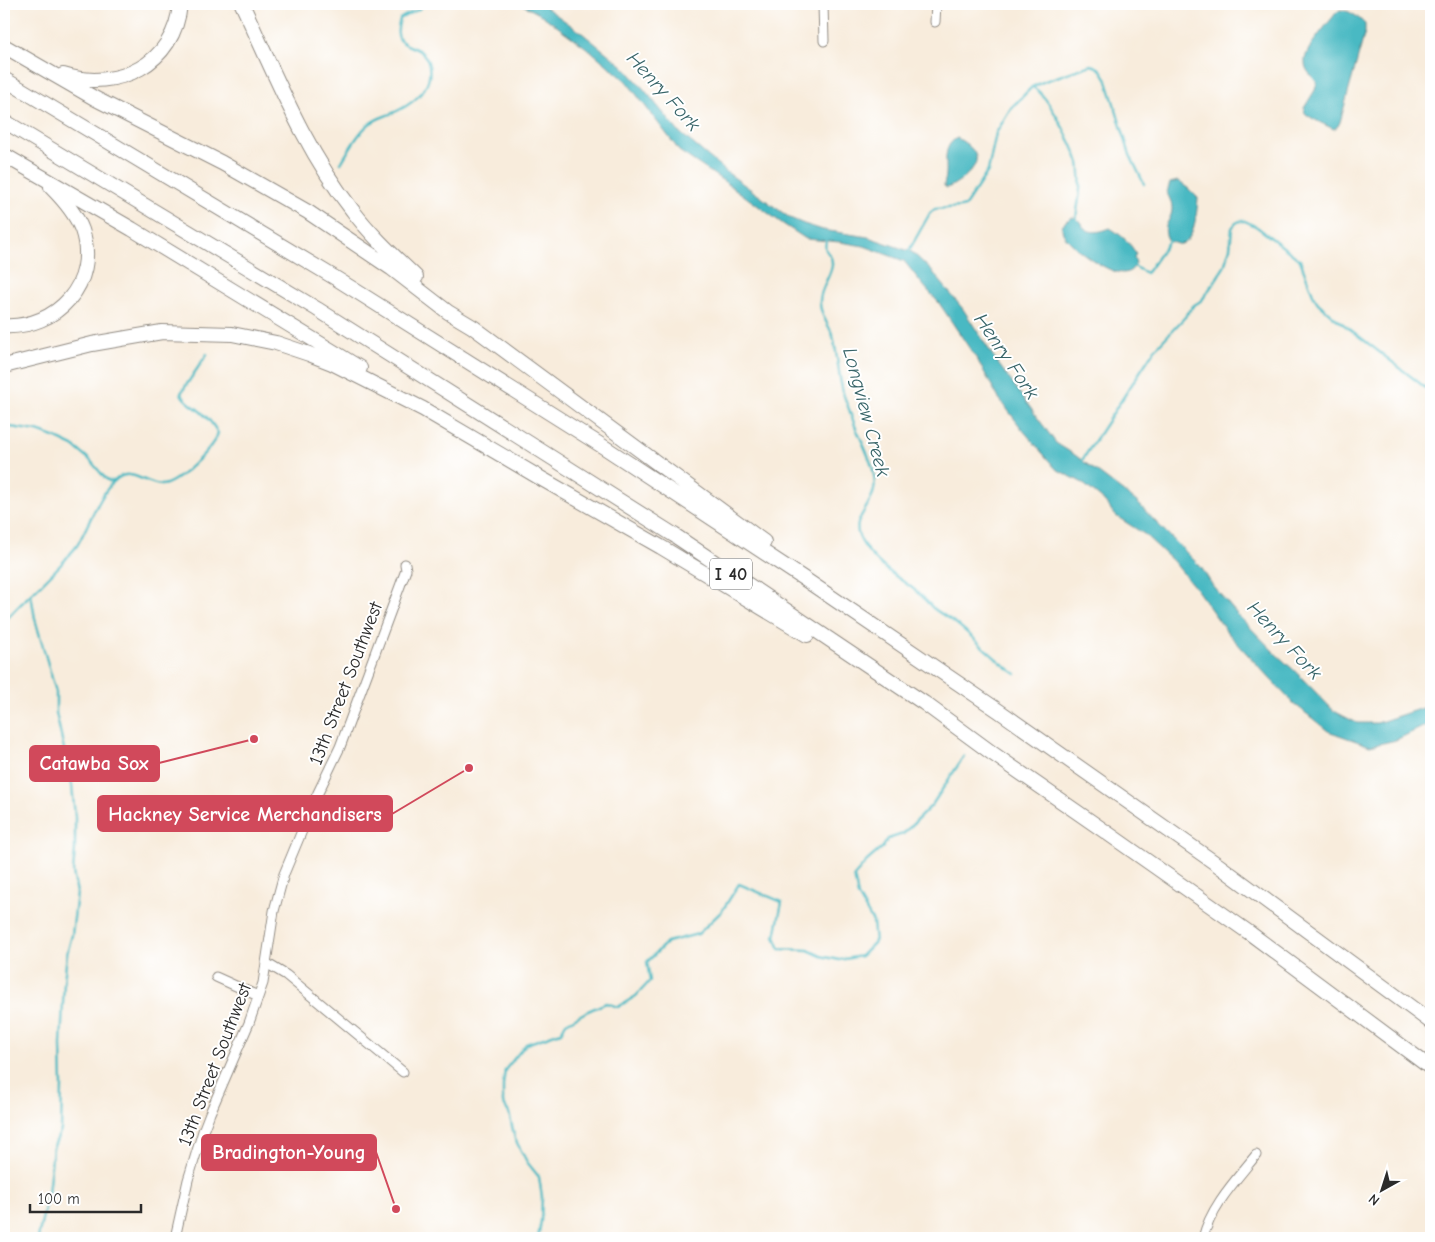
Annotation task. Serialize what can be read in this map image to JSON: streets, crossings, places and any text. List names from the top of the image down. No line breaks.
{"streets":{"highway":["I 40"],"street":["13th Street Southwest"]},"water":["Henry Fork","Longview Creek"],"places":["Catawba Sox","Hackney Service Merchandisers","Bradington-Young"],"scale_bar":"100 m","north":"bottom left"}
